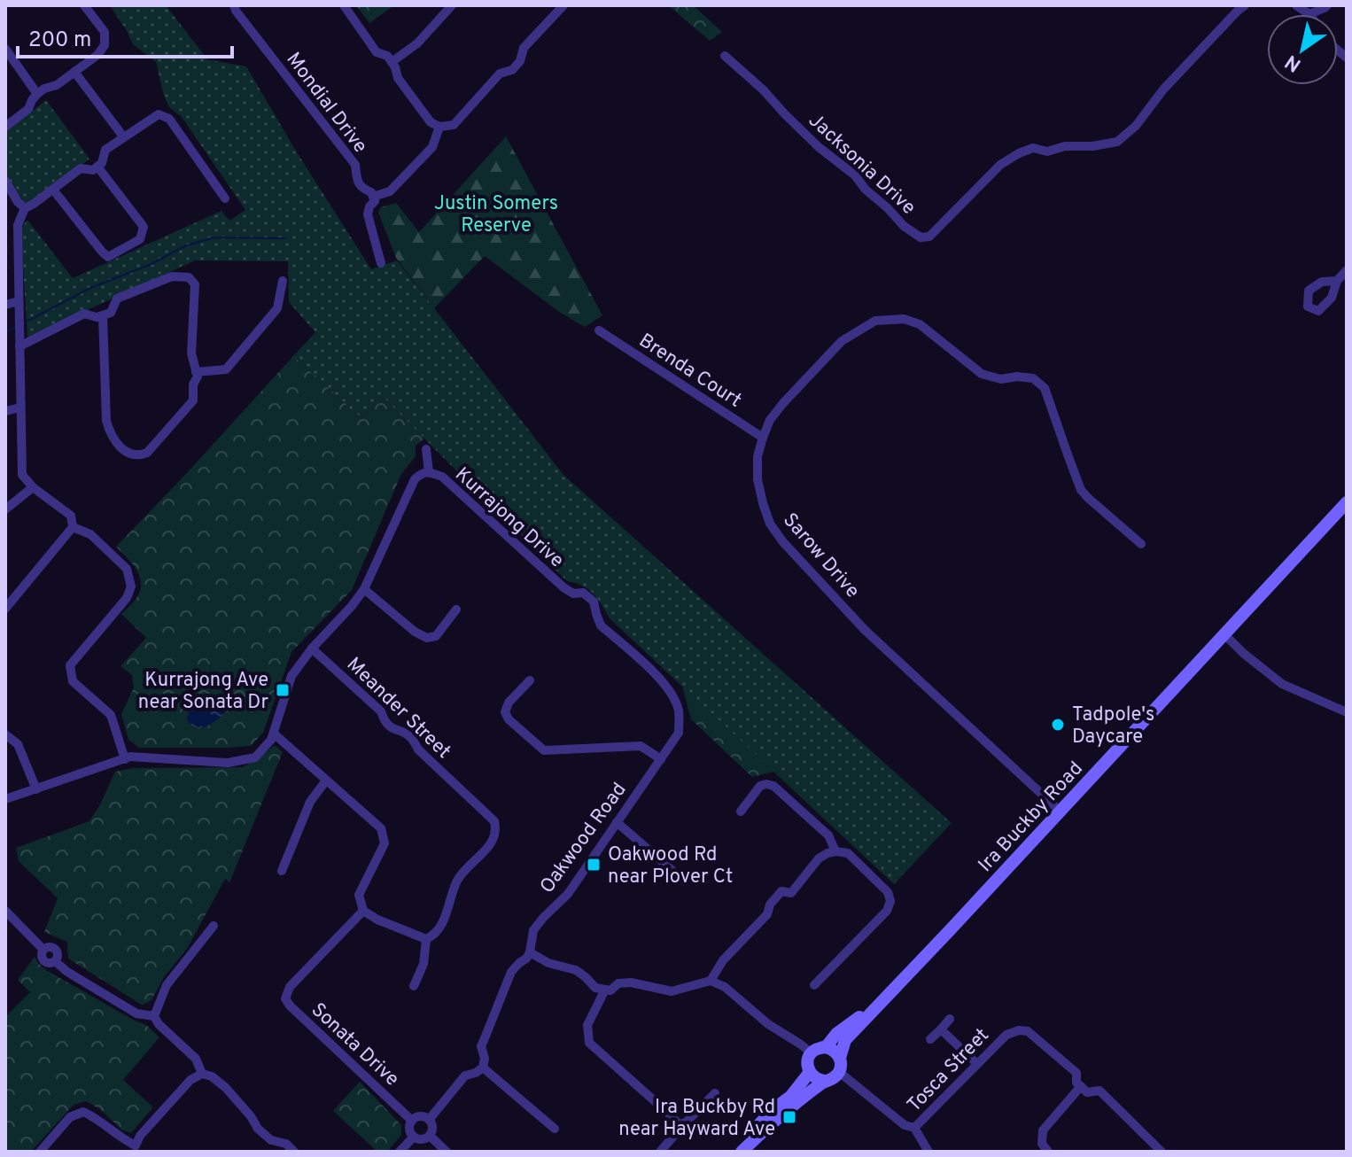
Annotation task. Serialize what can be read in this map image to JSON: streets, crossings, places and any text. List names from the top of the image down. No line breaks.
{"streets":{"street":["Mondial Drive","Jacksonia Drive","Brenda Court","Kurrajong Drive","Sarow Drive","Meander Street","Ira Buckby Road","Oakwood Road","Sonata Drive","Tosca Street"]},"crossings":[["Brenda Court","Sarow Drive"],["Kurrajong Drive","Meander Street"],["Kurrajong Drive","Oakwood Road"],["Sarow Drive","Ira Buckby Road"]],"parks":["Justin Somers Reserve"],"places":{"transit":["Kurrajong Ave near Sonata Dr","Oakwood Rd near Plover Ct","Ira Buckby Rd near Hayward Ave"],"other":["Tadpole's Daycare"]},"scale_bar":"200 m","north":"bottom left"}
